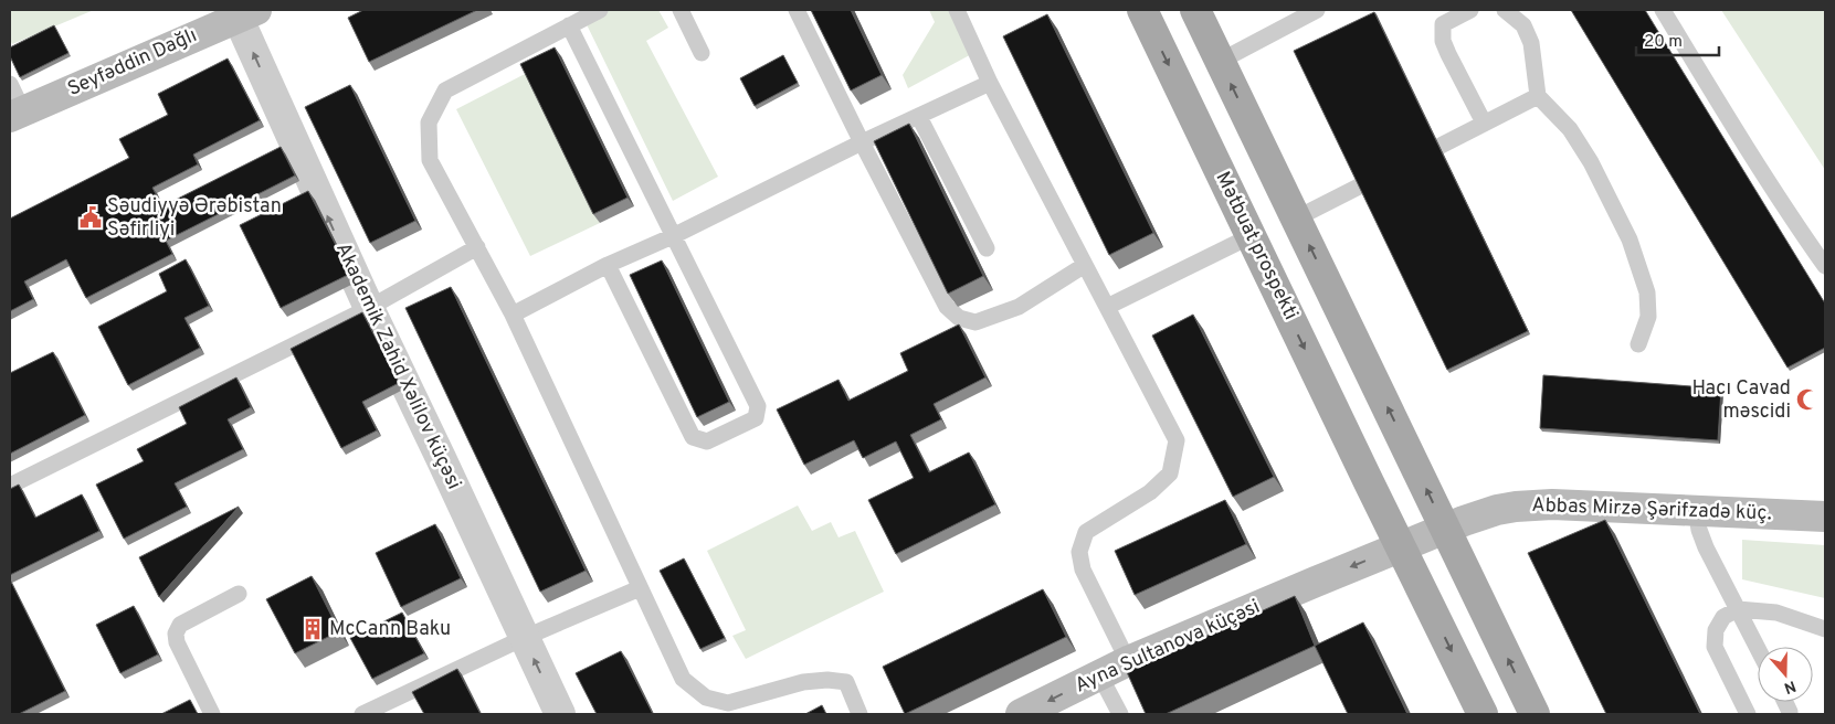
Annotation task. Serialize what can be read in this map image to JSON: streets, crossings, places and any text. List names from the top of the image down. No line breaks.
{"streets":{"main road":["Seyfəddin Dağlı","Mətbuat prospekti","Abbas Mirzə Şərifzadə küç.","Ayna Sultanova küçəsi"],"street":["Akademik Zahid Xəlilov küçəsi"]},"crossings":[["Seyfəddin Dağlı","Akademik Zahid Xəlilov küçəsi"],["Mətbuat prospekti","Abbas Mirzə Şərifzadə küç."],["Mətbuat prospekti","Ayna Sultanova küçəsi"],["Abbas Mirzə Şərifzadə küç.","Ayna Sultanova küçəsi"]],"one_way":["Akademik Zahid Xəlilov küçəsi","Ayna Sultanova küçəsi"],"places":{"public building":["Səudiyyə Ərəbistan Səfirliyi"],"mosque":["Hacı Cavad məscidi"],"building":["McCann Baku"]},"scale_bar":"20 m","north":"bottom"}
